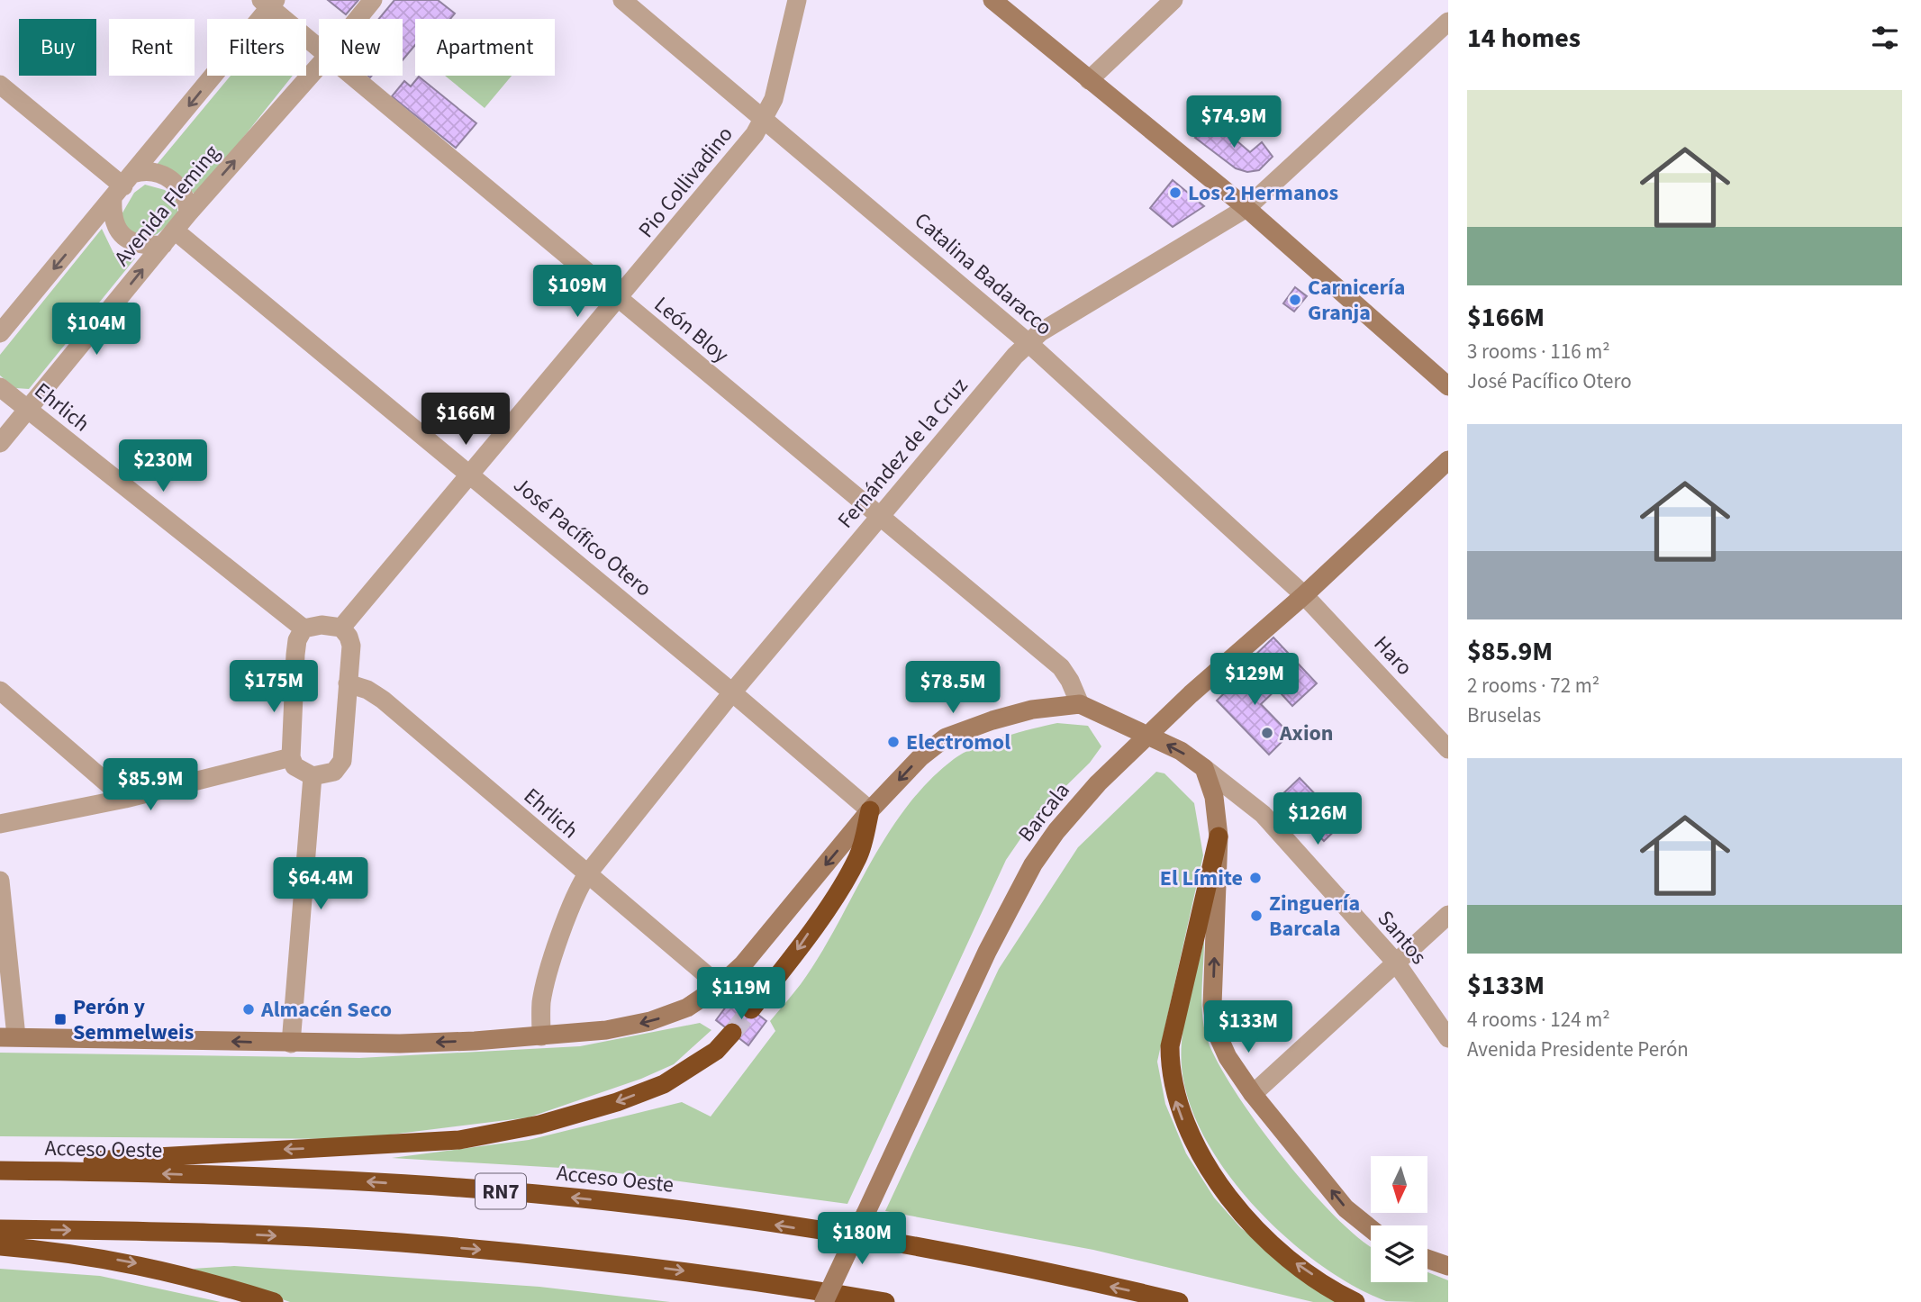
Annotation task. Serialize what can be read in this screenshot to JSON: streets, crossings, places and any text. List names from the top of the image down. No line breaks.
{"streets":{"highway":["Acceso Oeste","RN7"],"street":["Pio Collivadino","Avenida Fleming","Catalina Badaracco","León Bloy","Ehrlich","Fernández de la Cruz","José Pacífico Otero","Haro","Barcala","Santos"]},"crossings":[["Pio Collivadino","Catalina Badaracco"],["Pio Collivadino","León Bloy"],["Pio Collivadino","José Pacífico Otero"],["Avenida Fleming","León Bloy"],["Avenida Fleming","Ehrlich"],["Avenida Fleming","José Pacífico Otero"],["Catalina Badaracco","Fernández de la Cruz"],["Catalina Badaracco","Haro"],["Catalina Badaracco","Barcala"],["León Bloy","Fernández de la Cruz"],["Ehrlich","Fernández de la Cruz"],["Fernández de la Cruz","José Pacífico Otero"],["Haro","Barcala"]],"places":{"other":["Los 2 Hermanos","Carnicería Granja","Axion","Electromol","El Límite","Zinguería Barcala","Almacén Seco"],"transit":["Perón y Semmelweis"]},"north":"bottom","page":{"heading":"14 homes","chip":["Buy","Rent","Filters","New","Apartment"],"list":[{"name":"$166M","note":"3 rooms · 116 m² · José Pacífico Otero"},{"name":"$85.9M","note":"2 rooms · 72 m² · Bruselas"},{"name":"$133M","note":"4 rooms · 124 m² · Avenida Presidente Perón"}],"price":["$74.9M","$109M","$104M","$166M","$230M","$129M","$175M","$78.5M","$85.9M","$126M","$64.4M","$119M","$133M","$180M"]}}
